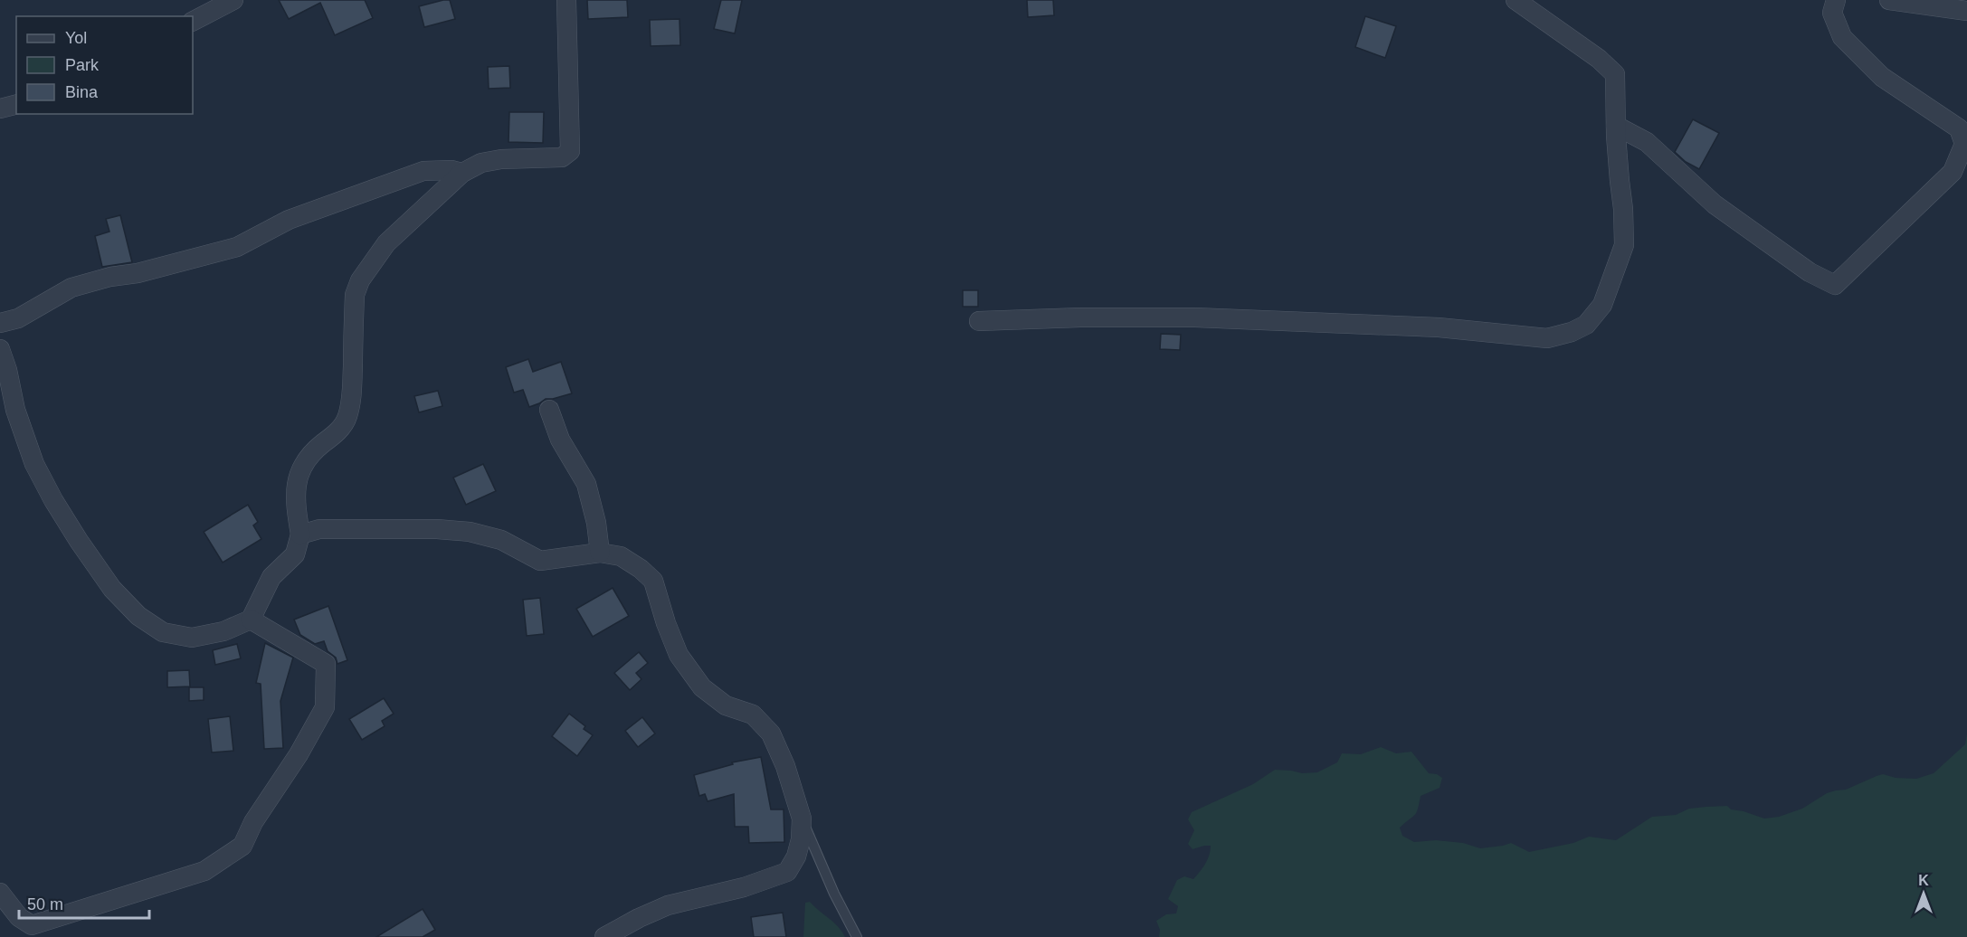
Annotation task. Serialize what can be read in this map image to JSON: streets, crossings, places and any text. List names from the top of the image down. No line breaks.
{"legend":["Yol","Park","Bina"],"scale_bar":"50 m","north":"top"}
